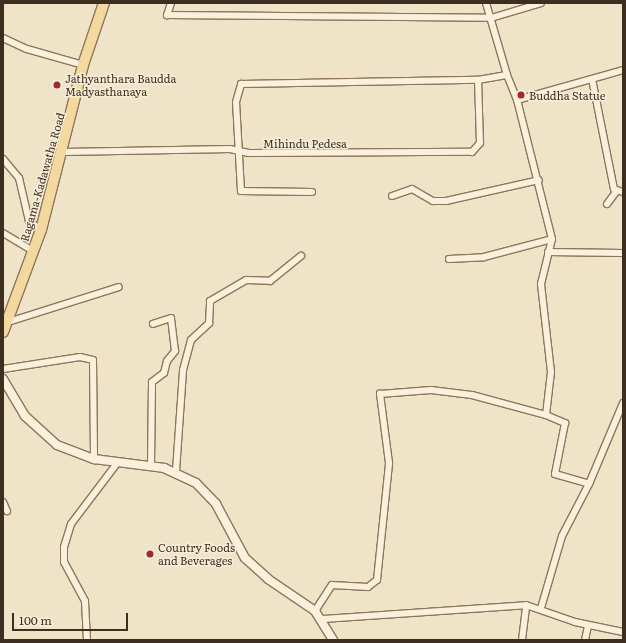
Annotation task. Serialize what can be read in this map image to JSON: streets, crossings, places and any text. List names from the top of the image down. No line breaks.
{"streets":{"main road":["Ragama-Kadawatha Road"],"street":["Mihindu Pedesa"]},"crossings":[["Mihindu Pedesa","Ragama-Kadawatha Road"]],"places":["Jathyanthara Baudda Madyasthanaya","Buddha Statue","Country Foods and Beverages"],"scale_bar":"100 m"}
